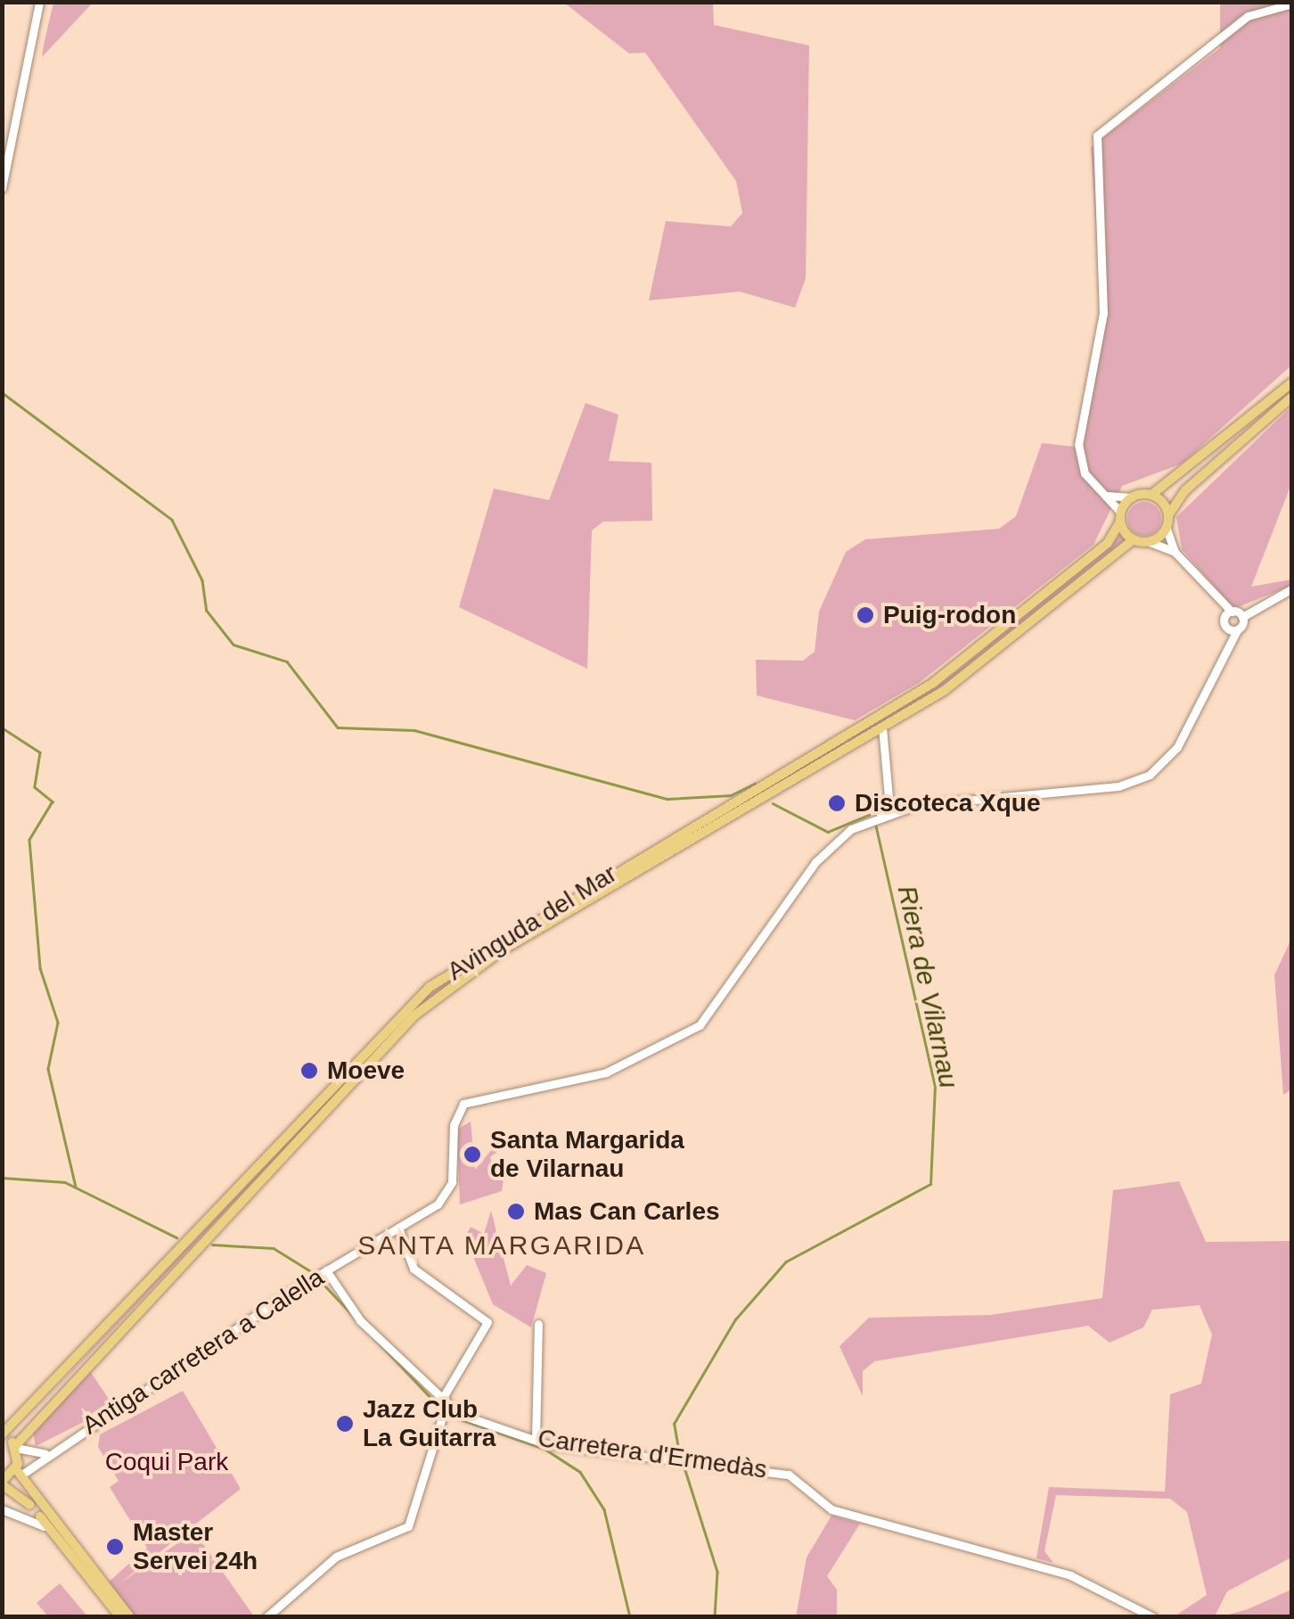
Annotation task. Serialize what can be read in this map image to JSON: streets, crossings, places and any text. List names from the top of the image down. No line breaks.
{"streets":{"main road":["Avinguda del Mar"],"street":["Antiga carretera a Calella","Carretera d'Ermedàs"]},"crossings":[["Antiga carretera a Calella","Carretera d'Ermedàs"]],"districts":["SANTA MARGARIDA"],"water":["Riera de Vilarnau"],"parks":["Coqui Park"],"places":["Puig-rodon","Discoteca Xque","Moeve","Santa Margarida de Vilarnau","Mas Can Carles","Jazz Club La Guitarra","Master Servei 24h"]}
